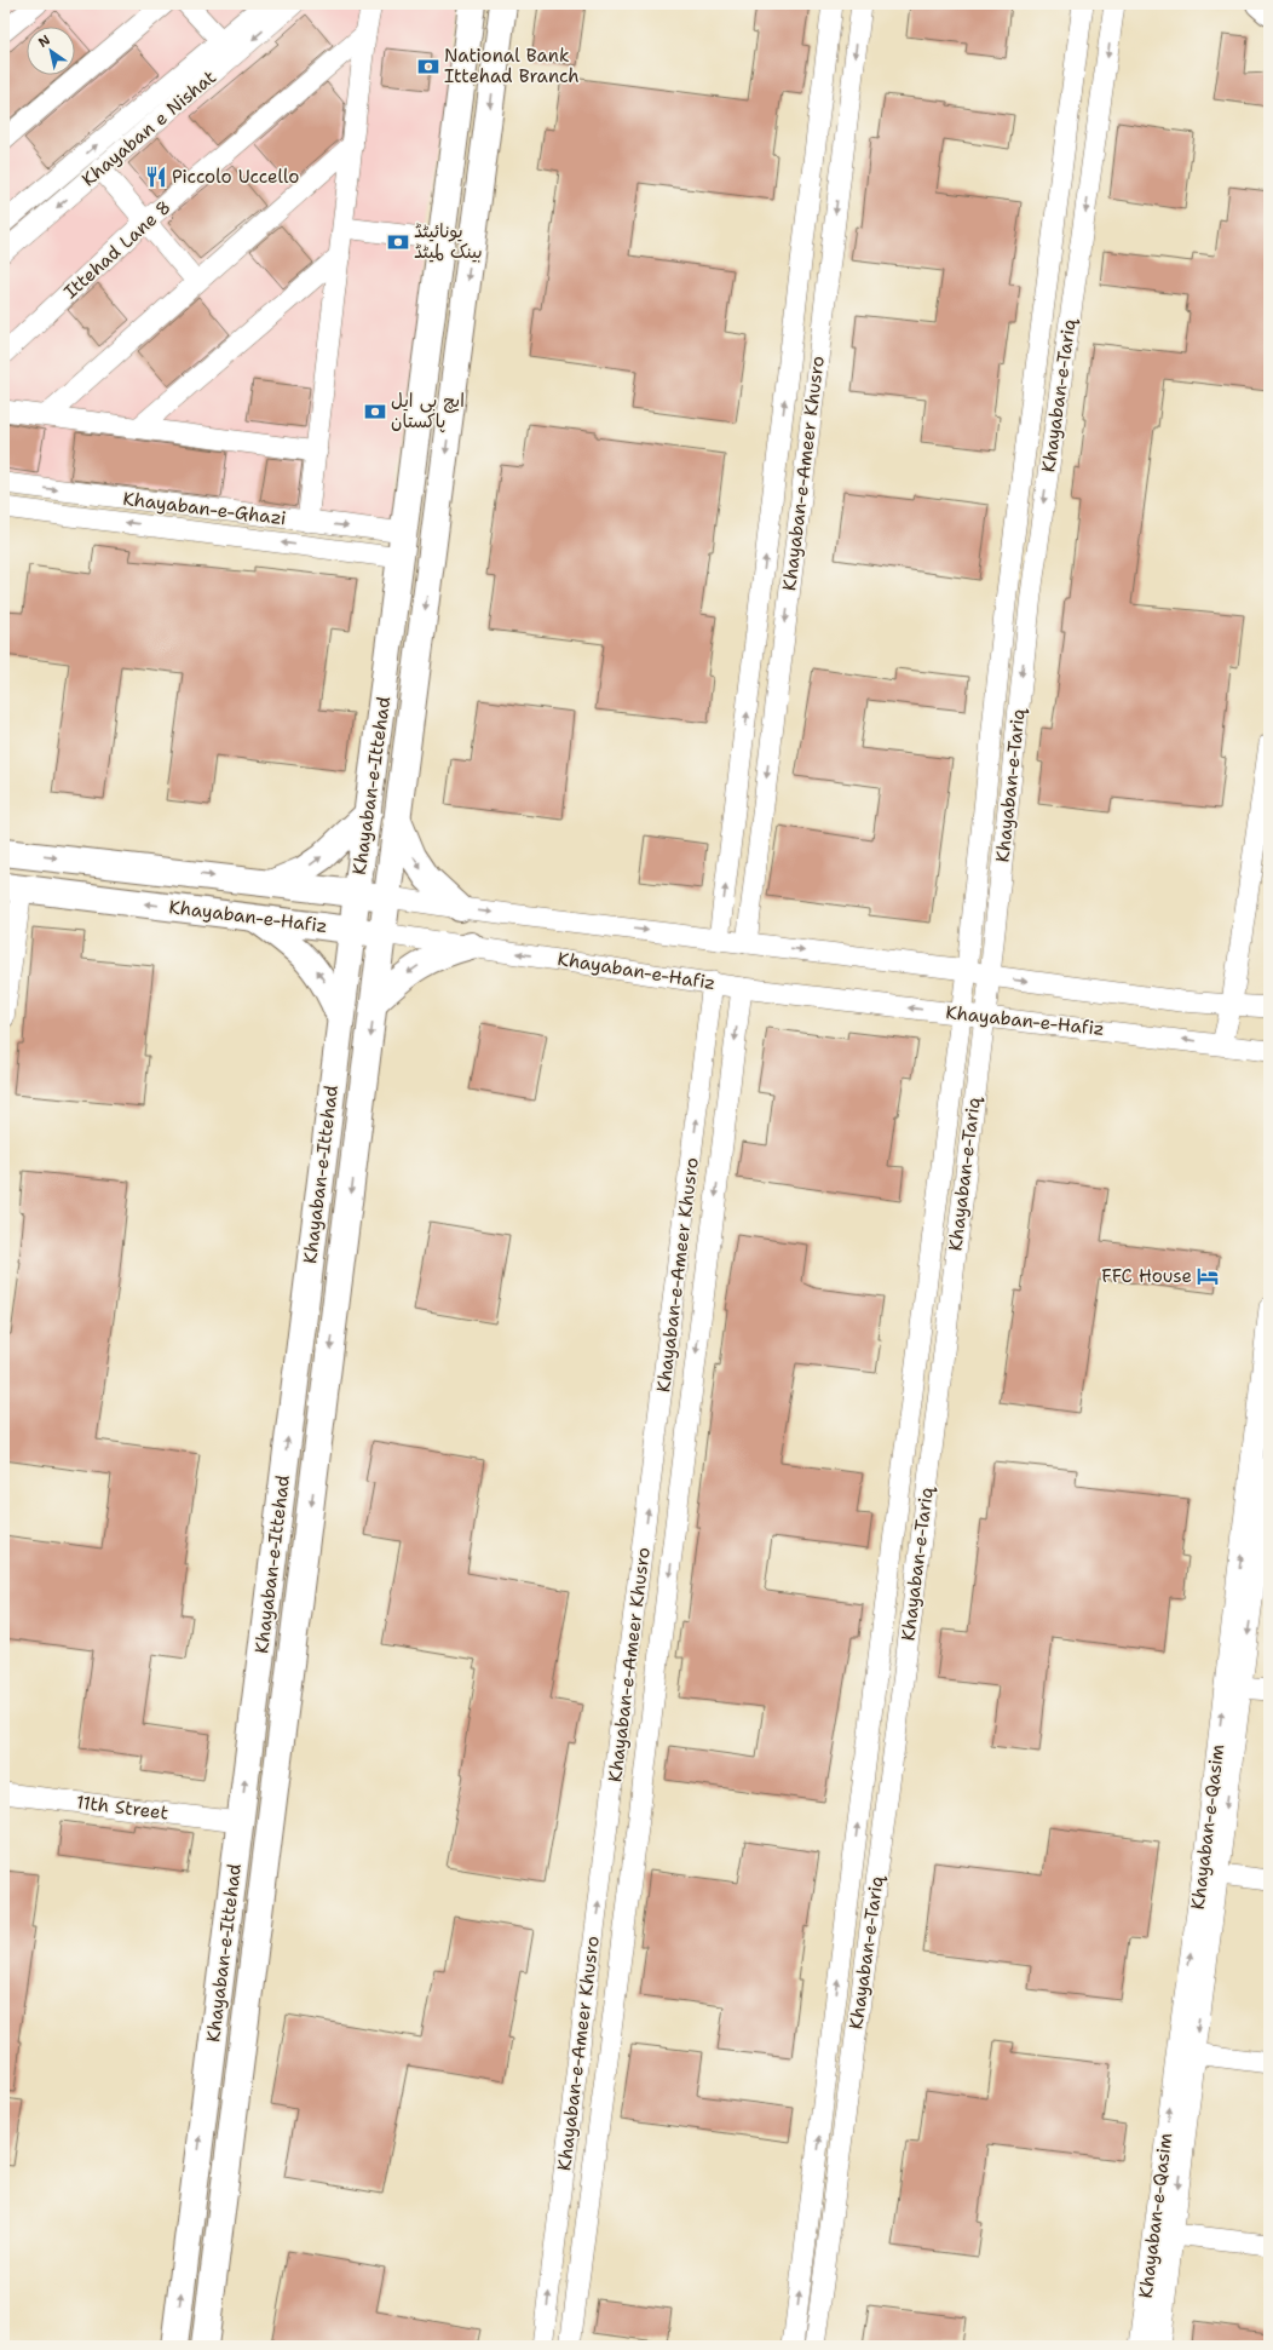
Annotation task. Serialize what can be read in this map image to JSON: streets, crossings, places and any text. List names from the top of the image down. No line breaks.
{"streets":{"main road":["Khayaban-e-Ittehad","Khayaban-e-Hafiz"],"street":["Khayaban e Nishat","Ittehad Lane 8","Khayaban-e-Tariq","Khayaban-e-Ameer Khusro","Khayaban-e-Ghazi","11th Street","Khayaban-e-Qasim"]},"crossings":[["Khayaban-e-Tariq","Khayaban-e-Hafiz"],["Khayaban-e-Ameer Khusro","Khayaban-e-Hafiz"],["Khayaban-e-Ghazi","Khayaban-e-Ittehad"],["Khayaban-e-Ittehad","Khayaban-e-Hafiz"],["Khayaban-e-Ittehad","11th Street"]],"places":{"bank":["National Bank Ittehad Branch","یونائیٹڈ بینک لمیٹڈ","ایچ بی ایل پاکستان"],"restaurant":["Piccolo Uccello"],"hotel":["FFC House"]},"north":"top left"}
